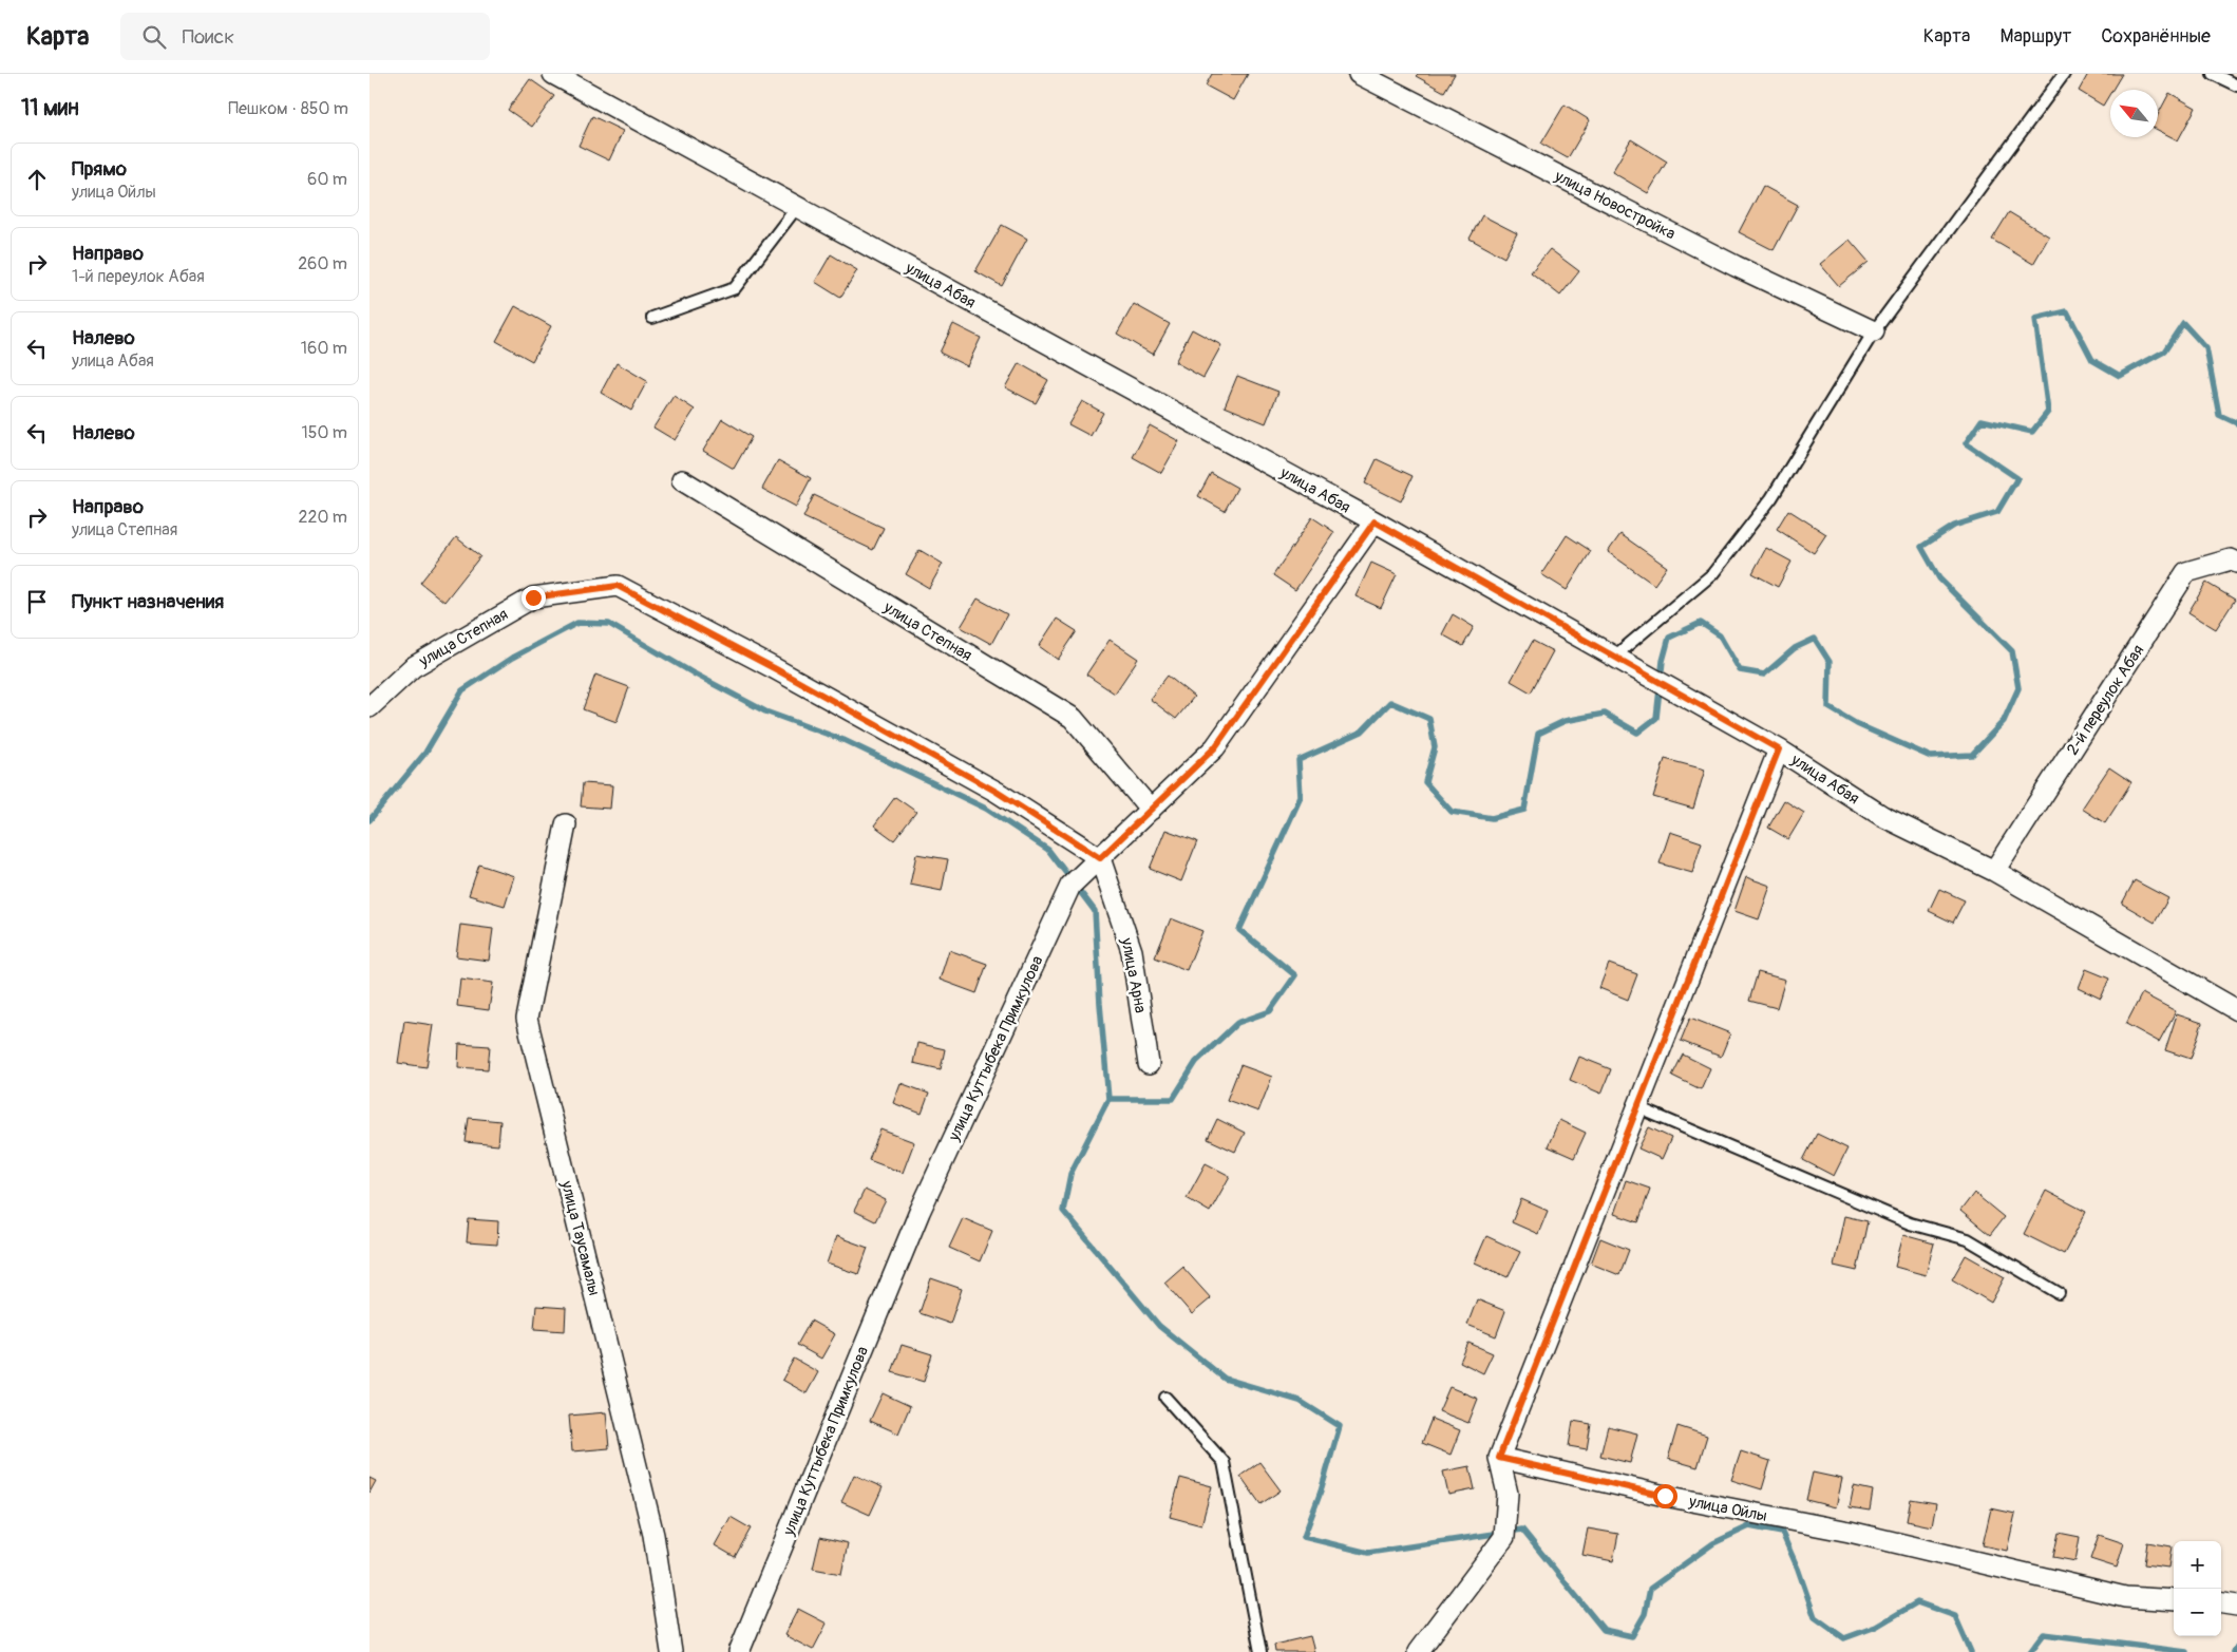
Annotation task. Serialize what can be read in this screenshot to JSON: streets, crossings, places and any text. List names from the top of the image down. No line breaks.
{"streets":{"street":["улица Новостройка","улица Абая","улица Степная","2-й переулок Абая","улица Арна","улица Куттыбека Примкулова","улица Таусамалы","улица Ойлы"]},"crossings":[["улица Абая","2-й переулок Абая"],["улица Абая","улица Куттыбека Примкулова"],["улица Степная","улица Арна"],["улица Степная","улица Куттыбека Примкулова"],["улица Арна","улица Куттыбека Примкулова"]],"north":"top left","page":{"header":"Карта","search":"Поиск","nav":["Карта","Маршрут","Сохранённые"],"heading":["11 мин","Пешком · 850 m"],"list":[["Прямо","улица Ойлы","60 m"],["Направо","1-й переулок Абая","260 m"],["Налево","улица Абая","160 m"],["Налево","150 m"],["Направо","улица Степная","220 m"],"Пункт назначения"],"map_buttons":["+","−"]}}
